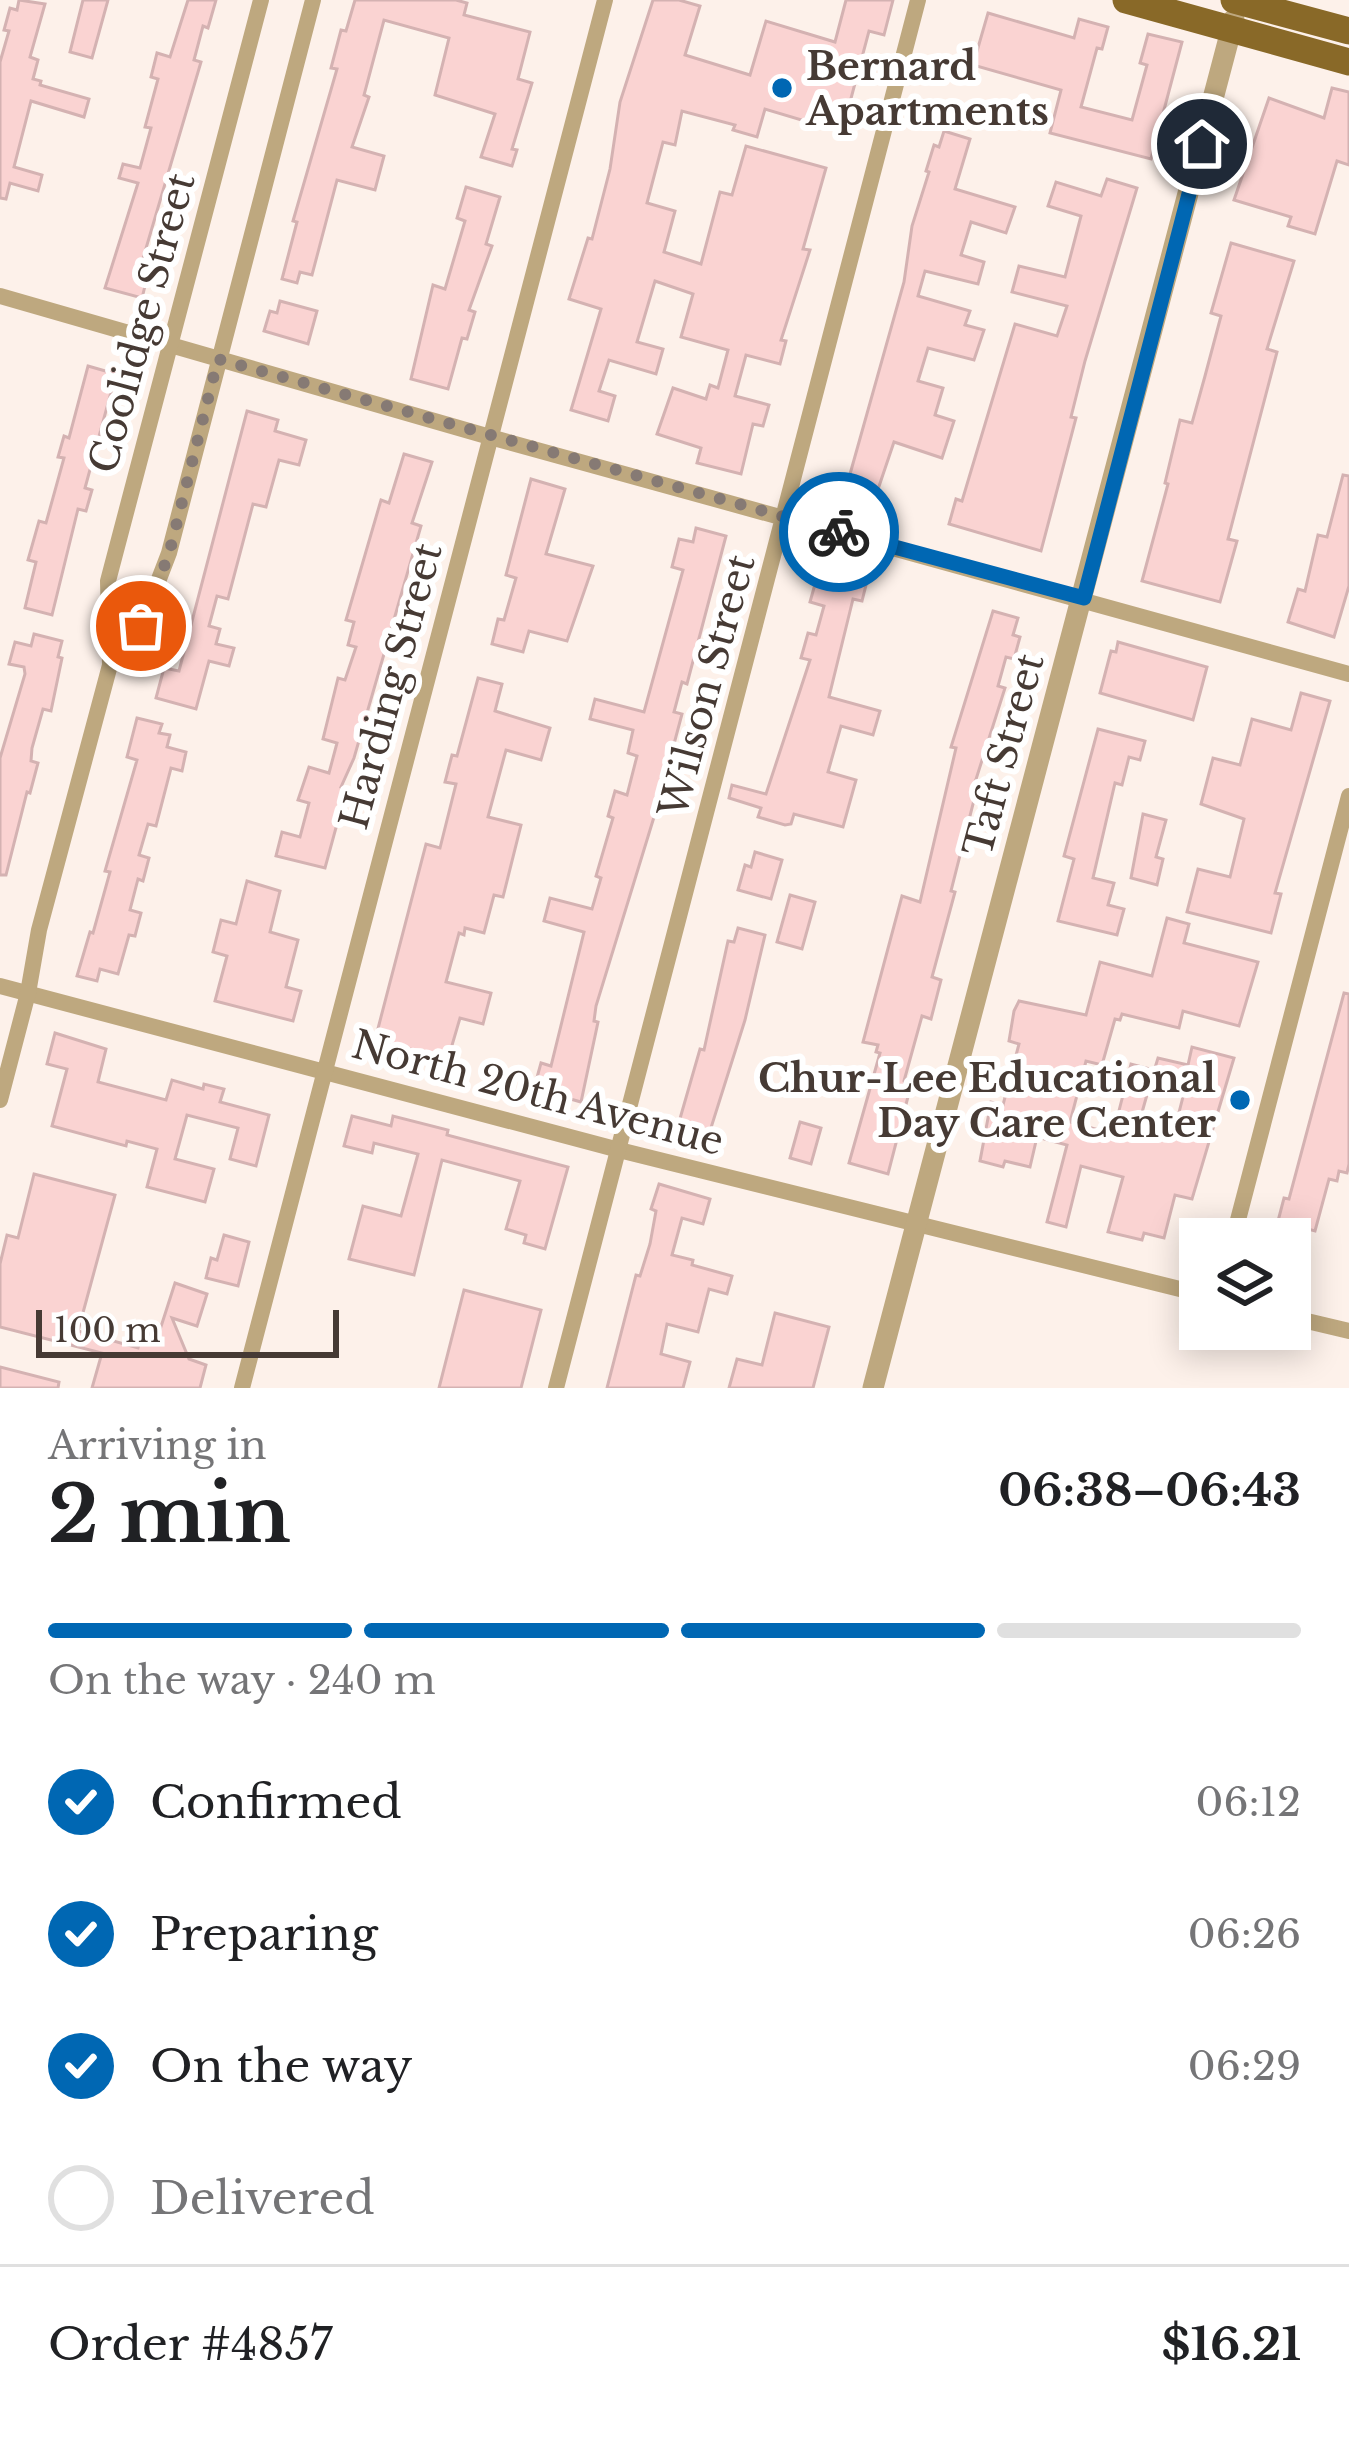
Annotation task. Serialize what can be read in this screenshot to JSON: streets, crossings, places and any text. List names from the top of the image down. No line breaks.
{"streets":{"street":["Coolidge Street","Harding Street","Wilson Street","Taft Street","North 20th Avenue"]},"crossings":[["Coolidge Street","North 20th Avenue"],["Harding Street","North 20th Avenue"],["Wilson Street","North 20th Avenue"],["Taft Street","North 20th Avenue"]],"places":["Bernard Apartments","Chur-Lee Educational Day Care Center"],"scale_bar":"100 m","page":{"scale":"100 m","heading":["2 min","Arriving in","06:38–06:43"],"panel":["Order #4857","$16.21"],"bar":"On the way · 240 m","list":[["Confirmed","06:12"],["Preparing","06:26"],["On the way","06:29"],"Delivered"]}}
